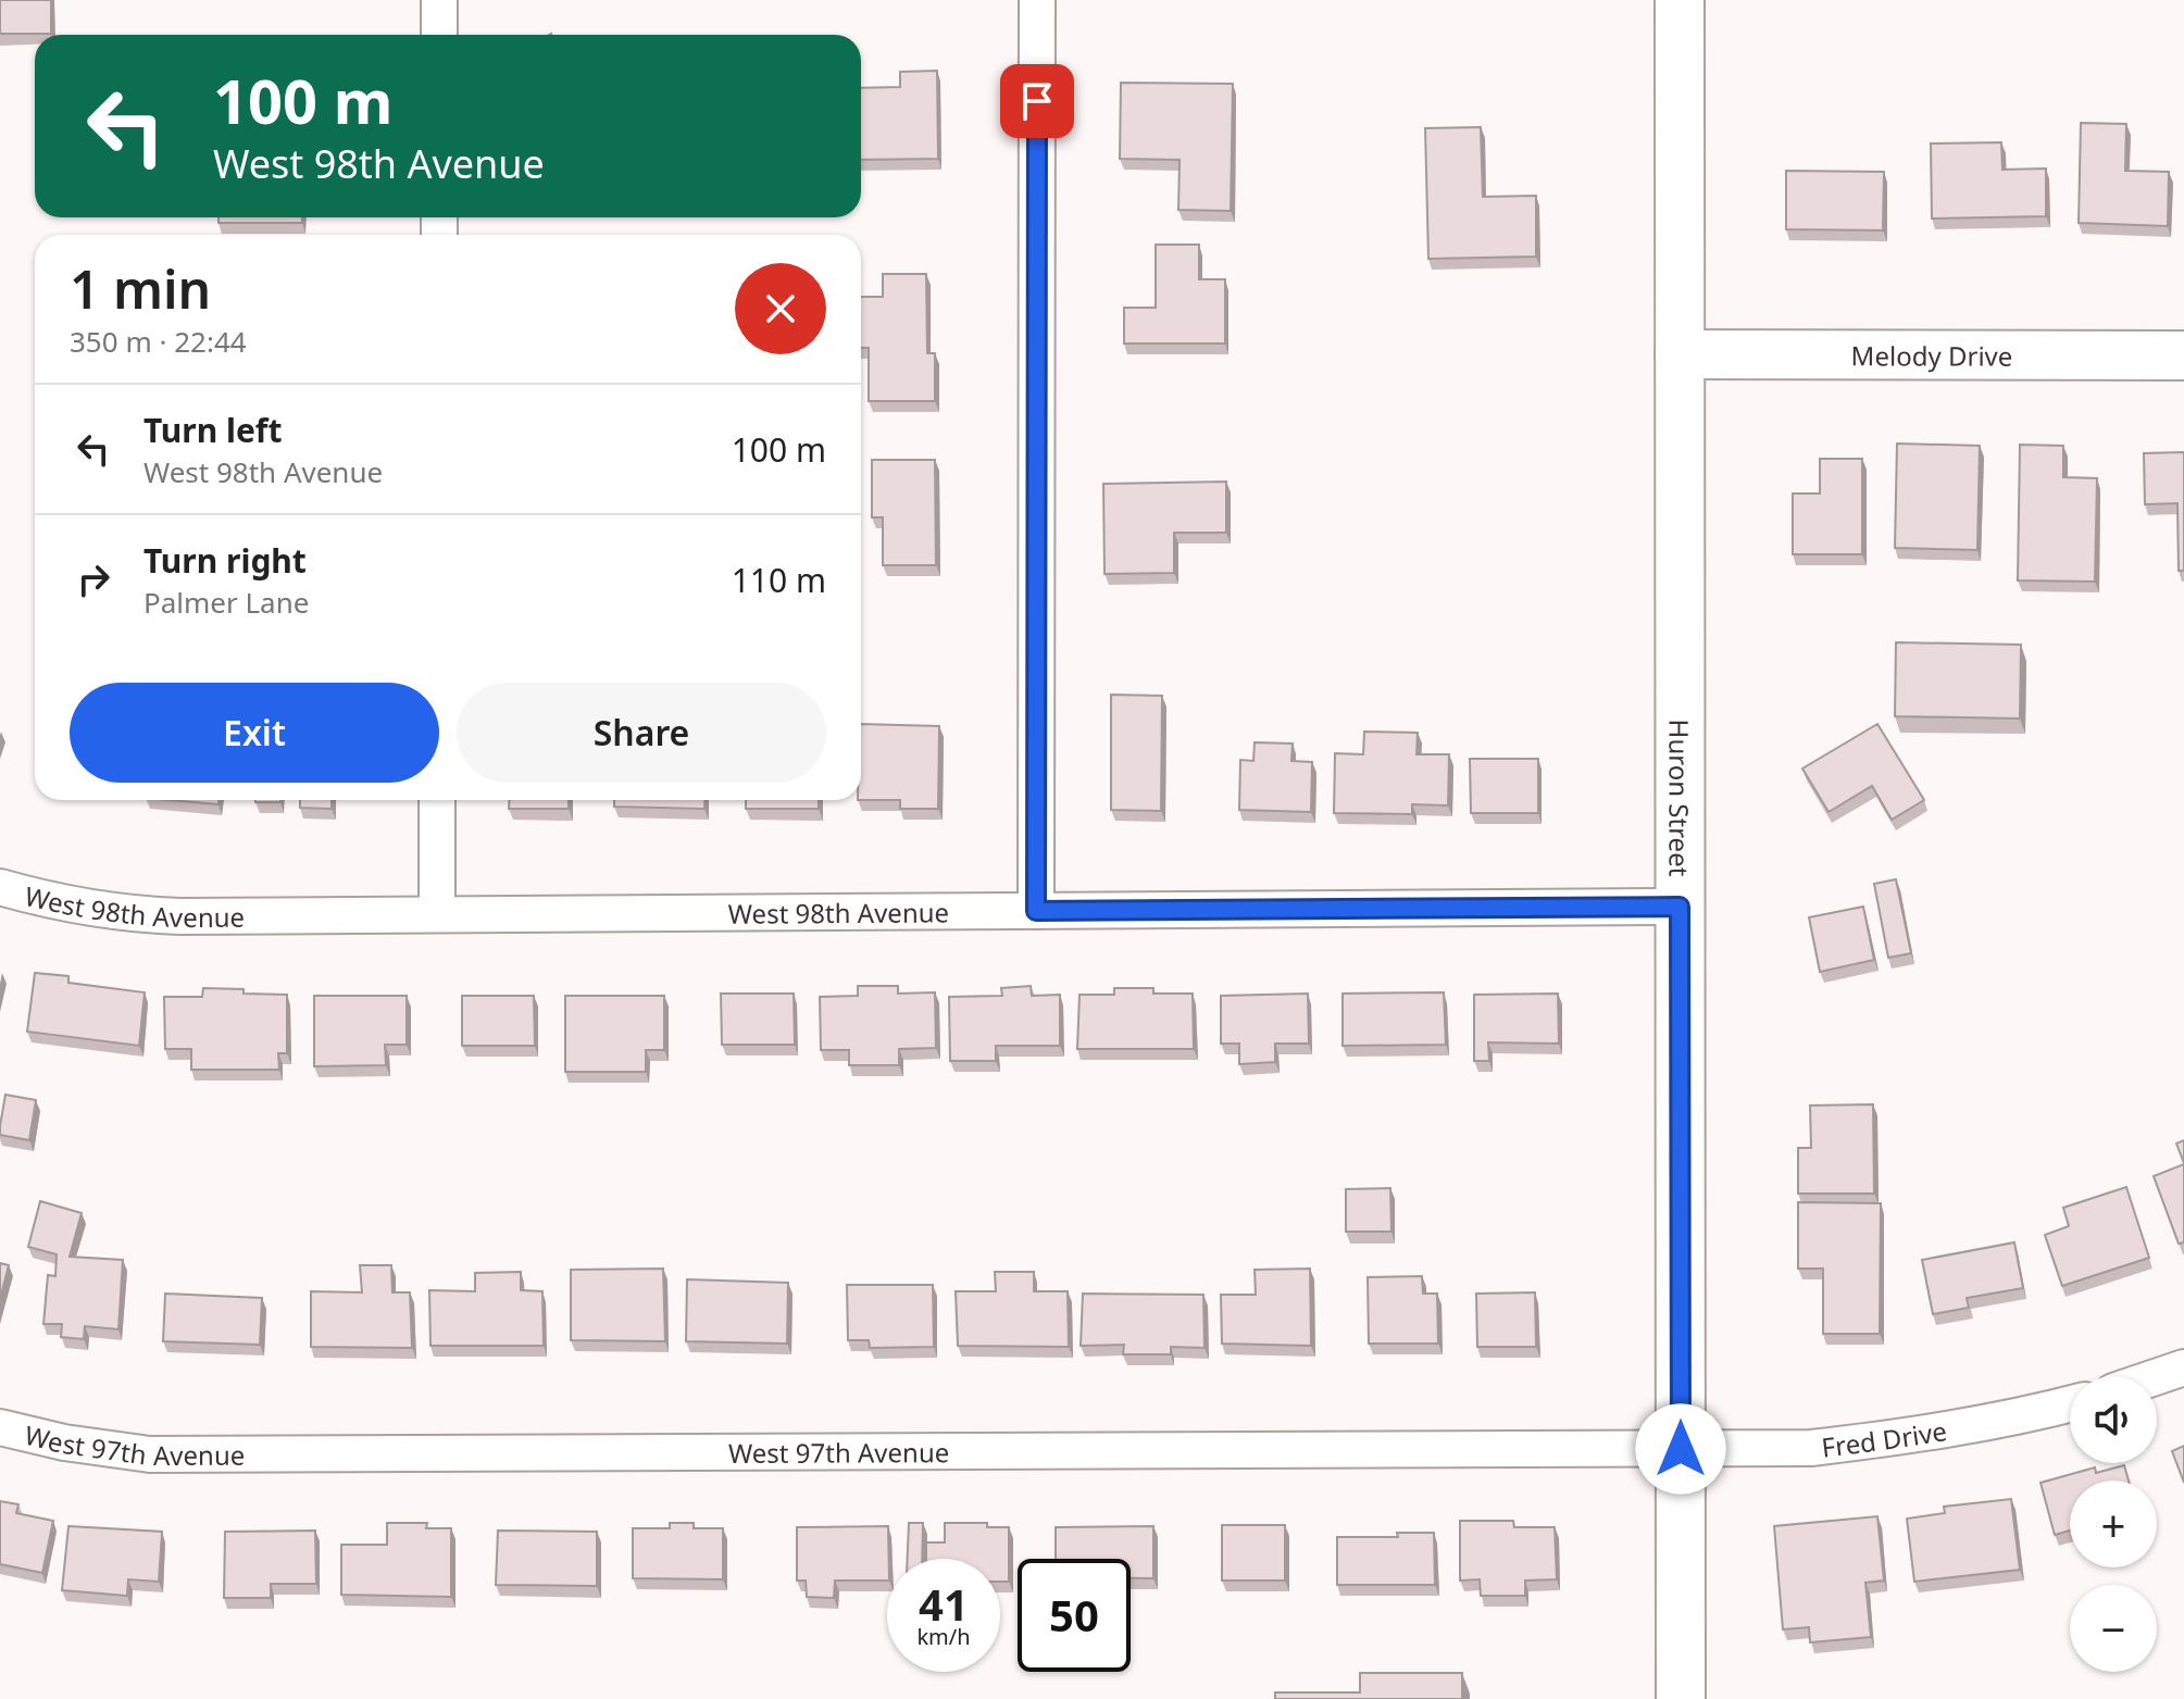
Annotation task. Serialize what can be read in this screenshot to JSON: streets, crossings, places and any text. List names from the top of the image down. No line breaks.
{"streets":{"main road":["Melody Drive","Huron Street"],"street":["West 98th Avenue","Fred Drive","West 97th Avenue"]},"crossings":[["Melody Drive","Huron Street"],["Huron Street","West 98th Avenue"],["Huron Street","Fred Drive"],["Huron Street","West 97th Avenue"],["Fred Drive","West 97th Avenue"]],"page":{"turn":["100 m","West 98th Avenue"],"heading":["1 min","350 m · 22:44"],"list":[{"name":"Turn left","note":"West 98th Avenue","value":"100 m"},{"name":"Turn right","note":"Palmer Lane","value":"110 m"}],"buttons":["Exit","Share"],"map_buttons":["+","−"],"speed":"41 km/h","limit":"50"}}
